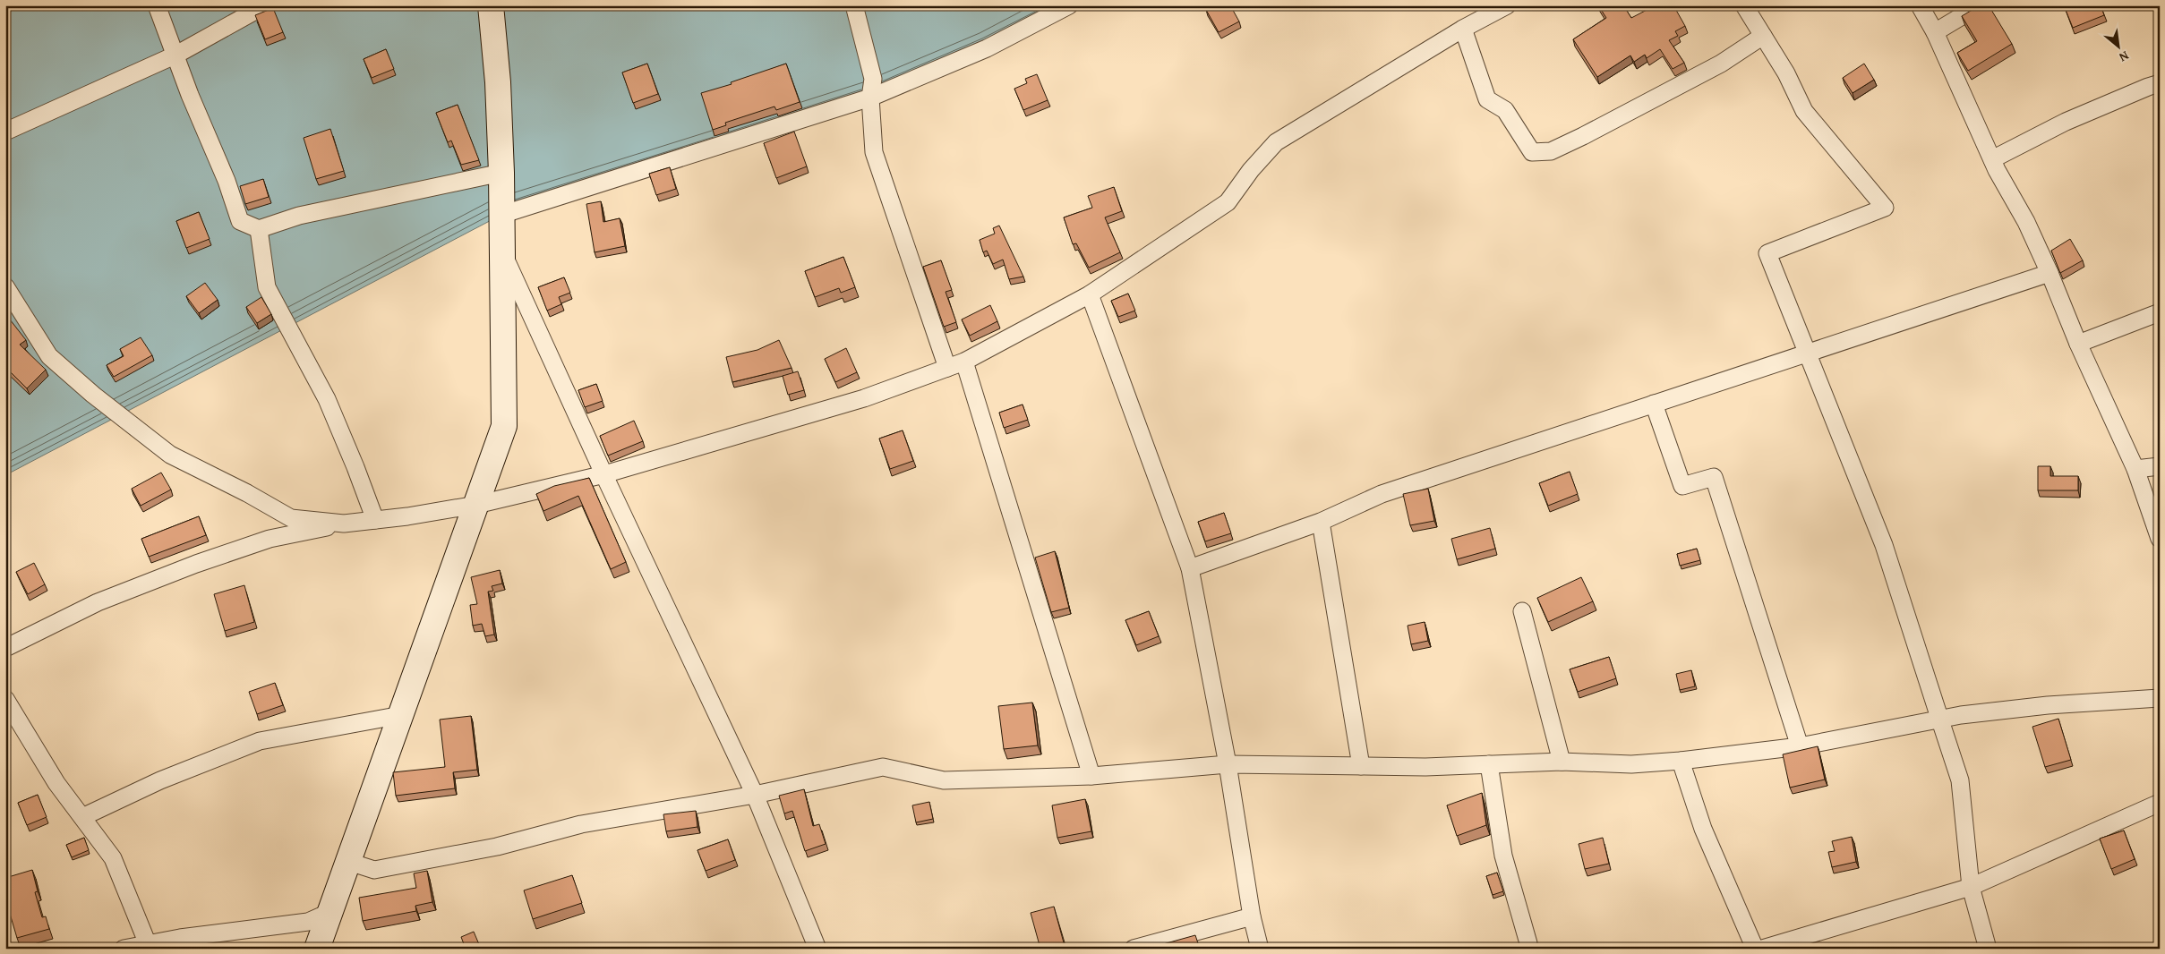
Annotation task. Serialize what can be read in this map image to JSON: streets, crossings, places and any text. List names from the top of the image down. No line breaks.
{"north":"bottom right"}
